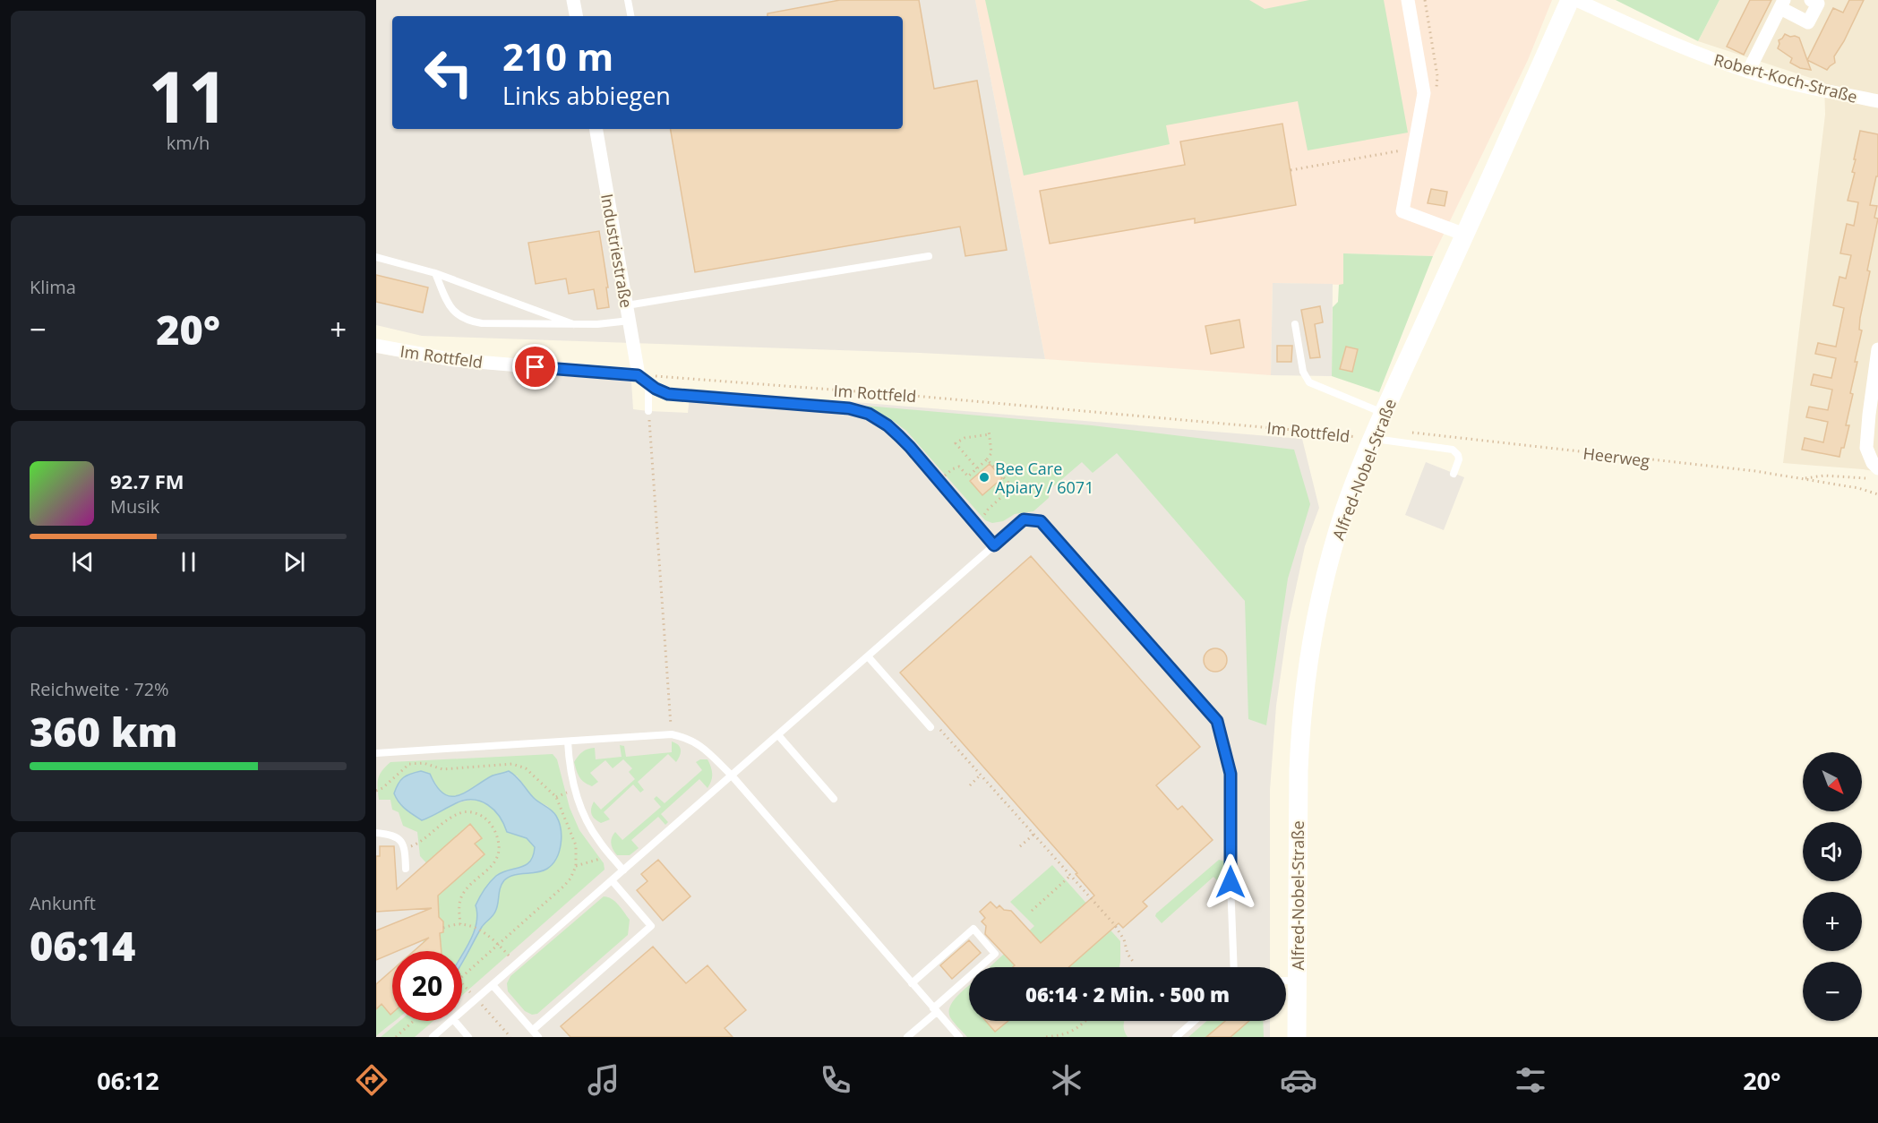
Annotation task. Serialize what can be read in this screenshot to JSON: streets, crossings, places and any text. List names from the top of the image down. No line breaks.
{"streets":{"street":["Robert-Koch-Straße","Industriestraße","Im Rottfeld","Alfred-Nobel-Straße"],"path":["Heerweg"]},"crossings":[["Industriestraße","Im Rottfeld"],["Im Rottfeld","Alfred-Nobel-Straße"]],"places":["Bee Care Apiary / 6071"],"north":"bottom right","page":{"tile":[["11","km/h"],"Klima",["Reichweite · 72%","360 km"],["Ankunft","06:14"]],"turn":["210 m","Links abbiegen"],"heat":["−","20°","+"],"song":["92.7 FM","Musik"],"map_buttons":["+","−"],"limit":"20","trip":"06:14 · 2 Min. · 500 m","tabs":["06:12","20°"]}}
